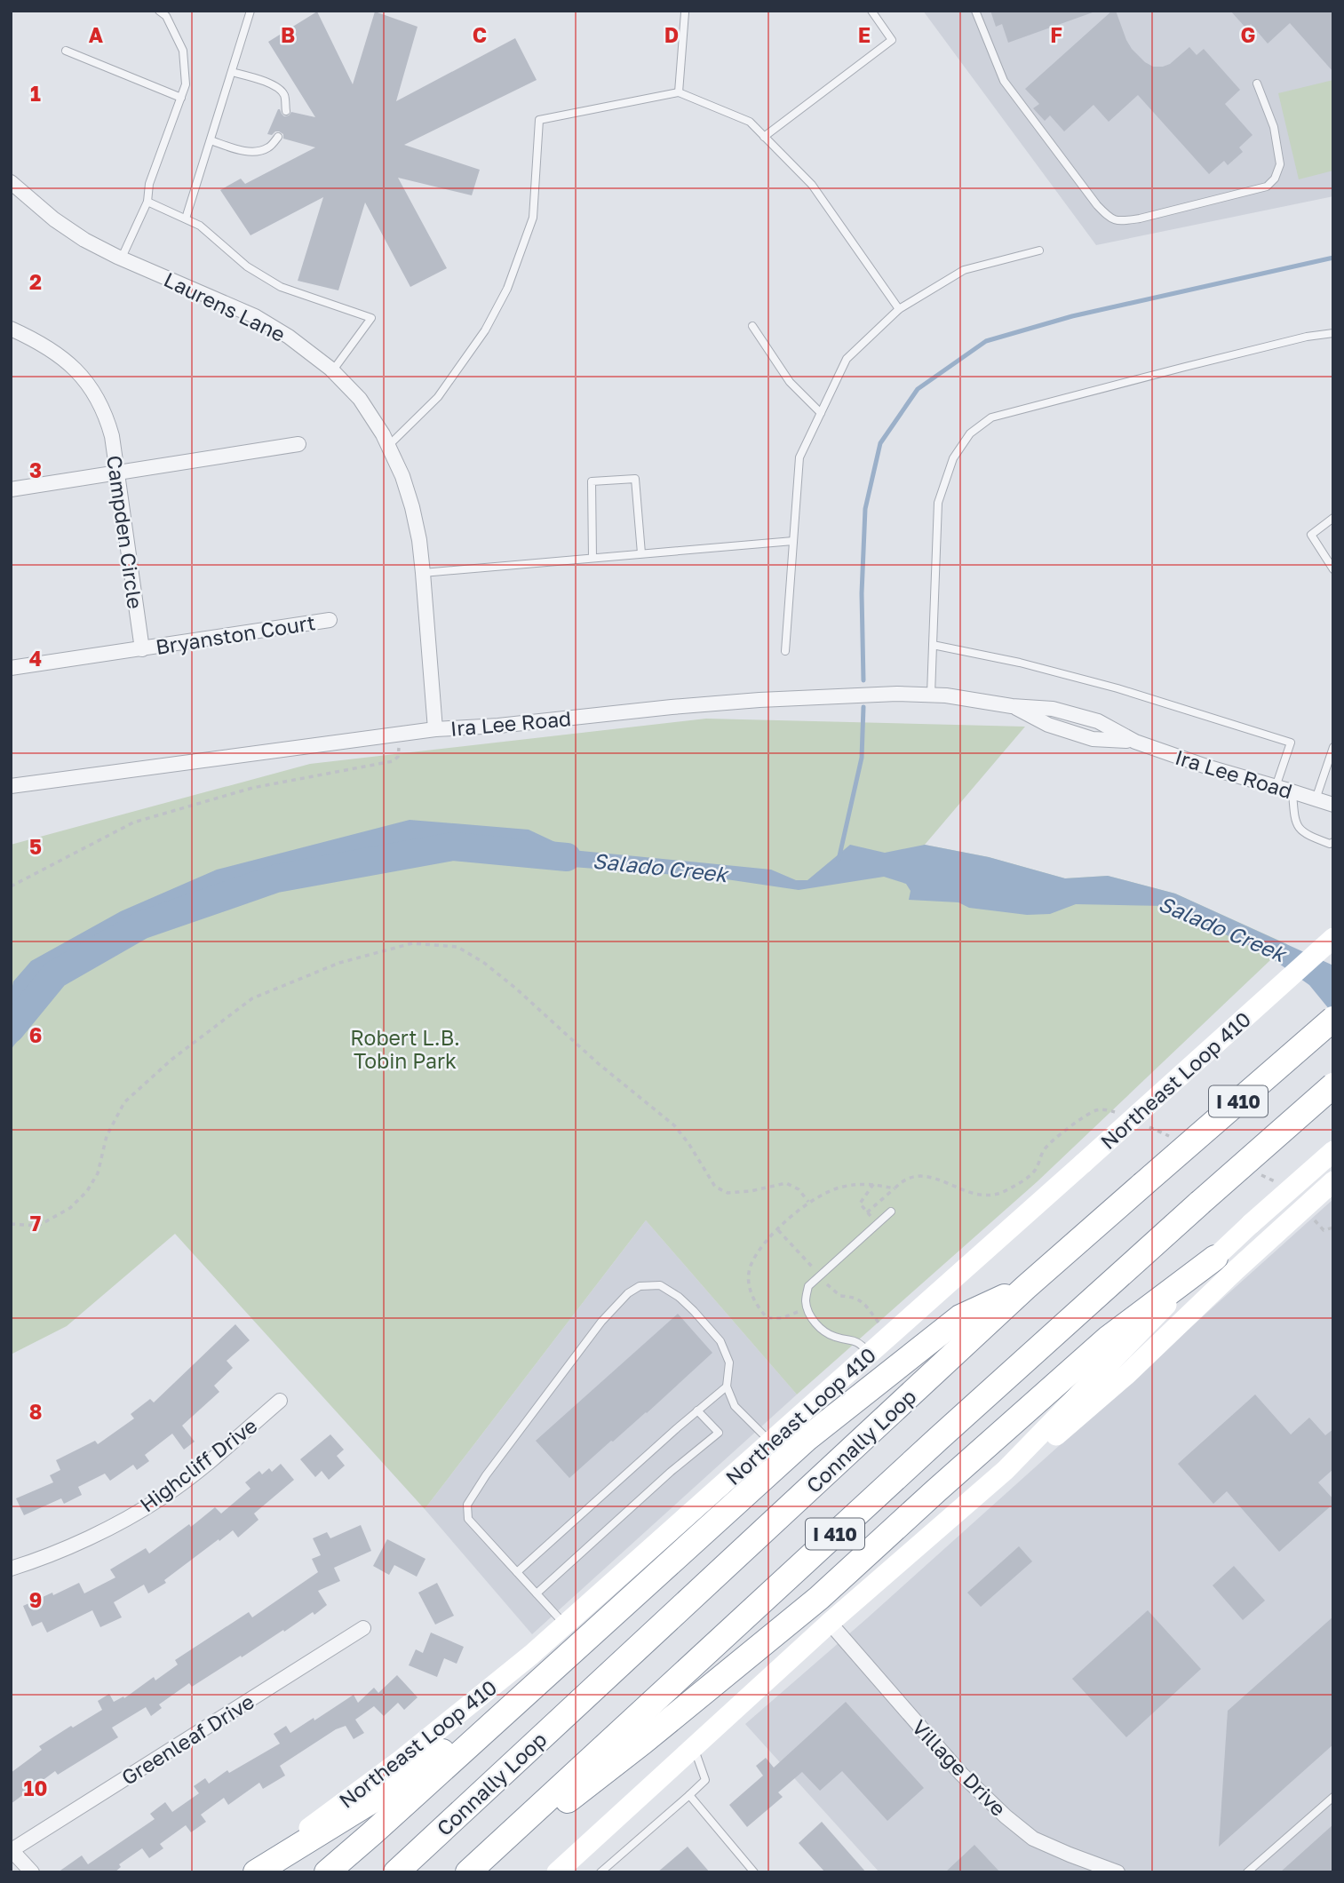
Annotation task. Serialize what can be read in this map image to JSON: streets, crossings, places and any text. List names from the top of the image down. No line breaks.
{"streets":{"highway":["I 410","Connally Loop"],"main road":["Northeast Loop 410"],"street":["Laurens Lane","Campden Circle","Bryanston Court","Ira Lee Road","Highcliff Drive","Greenleaf Drive","Village Drive"]},"crossings":[["Laurens Lane","Ira Lee Road"],["Campden Circle","Bryanston Court"]],"water":["Salado Creek"],"parks":["Robert L.B. Tobin Park"],"grid":{"columns":["A","B","C","D","E","F","G"],"rows":["1","2","3","4","5","6","7","8","9","10"]}}
